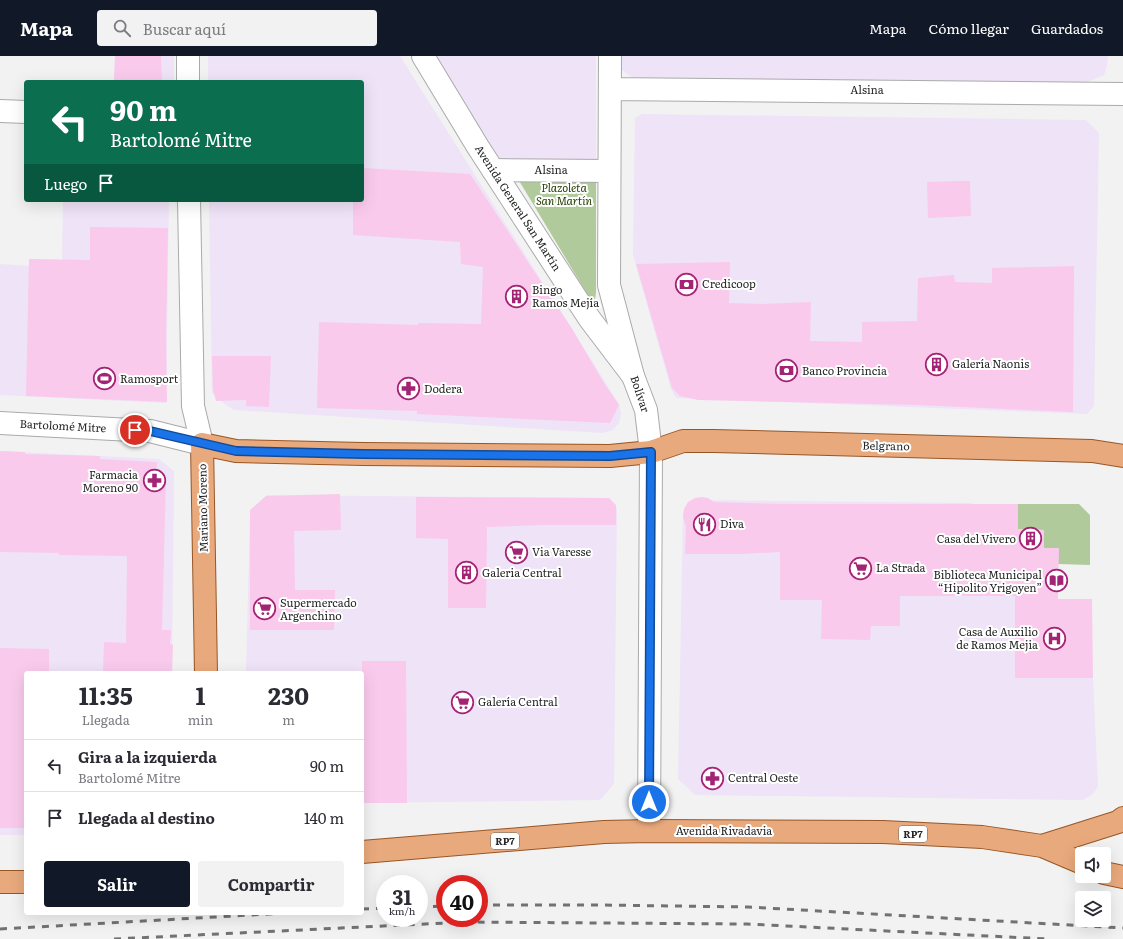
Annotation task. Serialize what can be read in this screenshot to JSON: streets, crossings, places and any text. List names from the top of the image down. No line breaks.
{"streets":{"main road":["Bartolomé Mitre","Belgrano","Mariano Moreno","Avenida Rivadavia","RP7"],"street":["Alsina","Avenida General San Martín","Bolívar"]},"crossings":[["Alsina","Avenida General San Martín"],["Alsina","Bolívar"],["Avenida General San Martín","Bolívar"],["Bolívar","Bartolomé Mitre"],["Bolívar","Belgrano"],["Bolívar","Avenida Rivadavia"],["Bartolomé Mitre","Belgrano"],["Bartolomé Mitre","Mariano Moreno"]],"parks":["Plazoleta San Martín"],"places":{"bank":["Credicoop","Banco Provincia"],"building":["Bingo Ramos Mejía","Galería Naonis","Casa del Vivero","Galeria Central"],"sports":["Ramosport"],"pharmacy":["Dodera","Farmacia Moreno 90","Central Oeste"],"restaurant":["Diva"],"supermarket":["Via Varesse","La Strada","Supermercado Argenchino","Galería Central"],"library":["Biblioteca Municipal “Hipolito Yrigoyen”"],"hospital":["Casa de Auxilio de Ramos Mejia"]},"page":{"header":"Mapa","search":"Buscar aquí","nav":["Mapa","Cómo llegar","Guardados"],"turn":["90 m","Bartolomé Mitre"],"then":"Luego","eta":["11:35","Llegada","1","min","230","m"],"list":[{"name":"Gira a la izquierda","note":"Bartolomé Mitre","value":"90 m"},{"name":"Llegada al destino","value":"140 m"}],"buttons":["Salir","Compartir"],"speed":"31 km/h","limit":"40"}}
